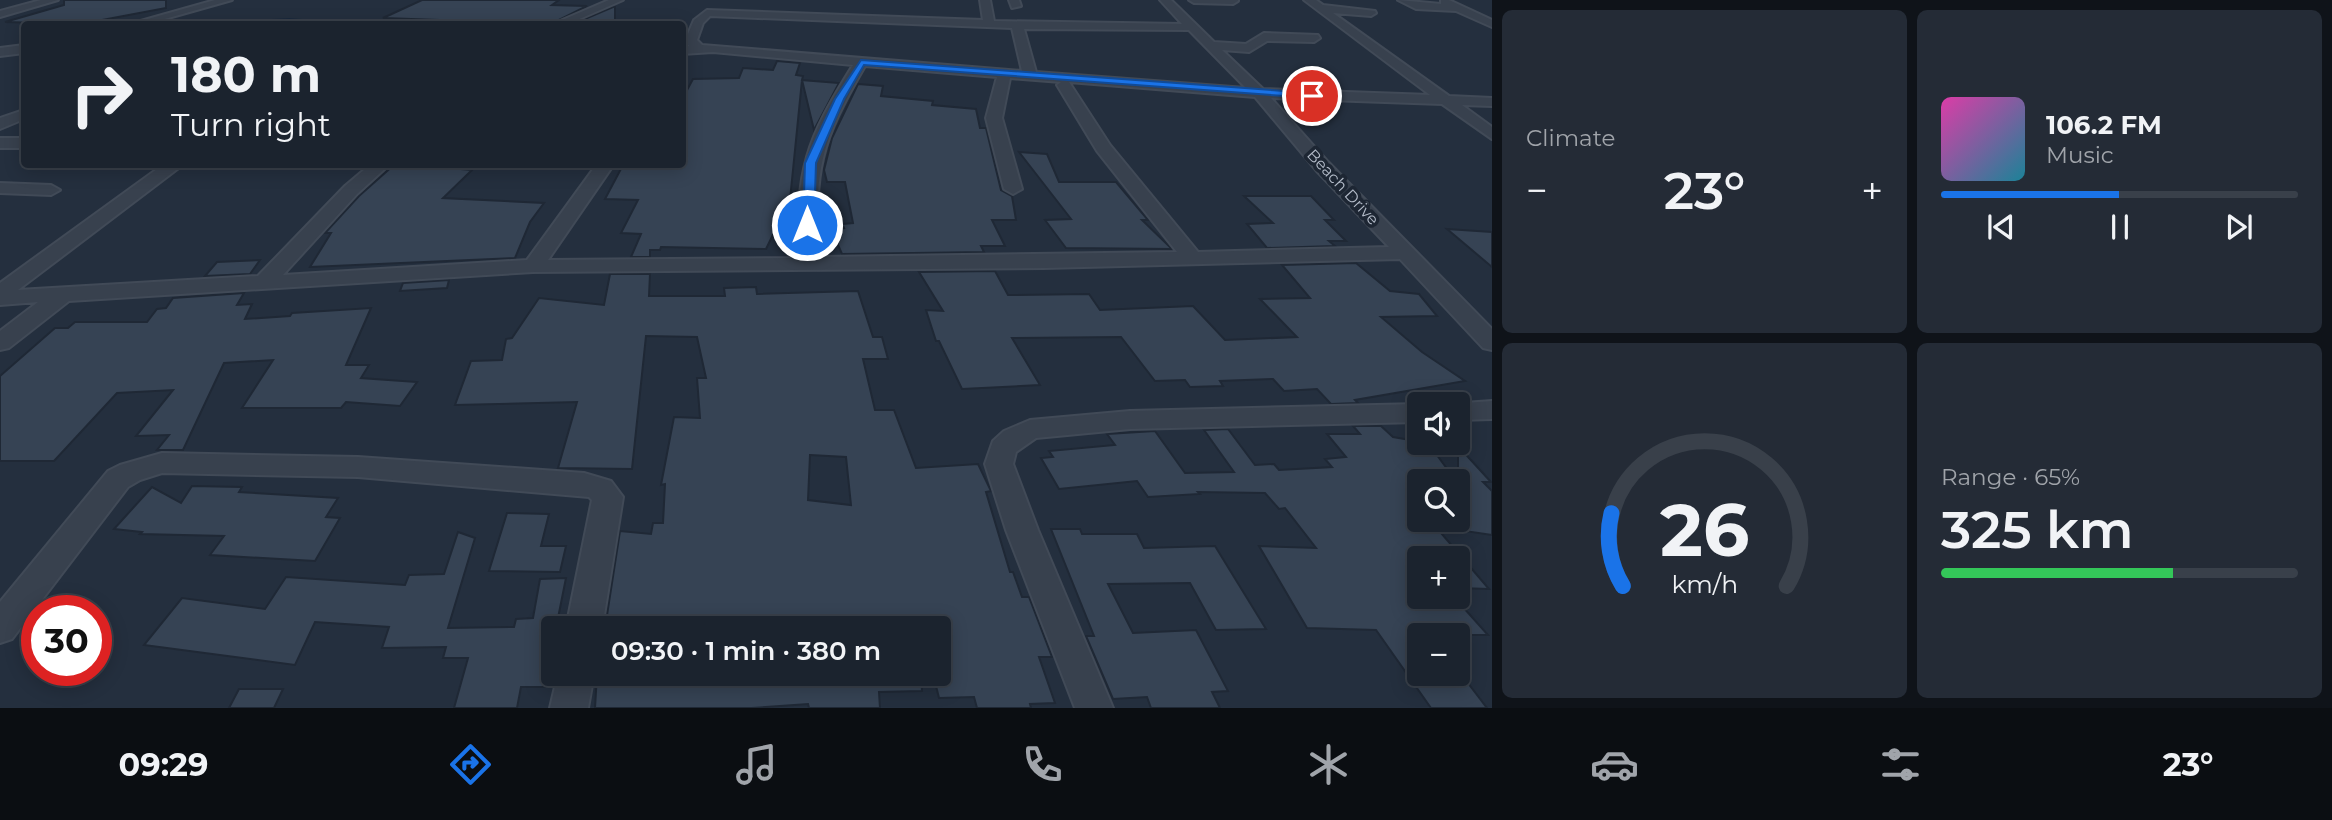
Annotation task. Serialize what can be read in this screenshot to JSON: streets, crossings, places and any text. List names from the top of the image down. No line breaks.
{"streets":{"street":["Beach Drive"]},"page":{"tile":["Climate",["Range · 65%","325 km"]],"turn":["180 m","Turn right"],"song":["106.2 FM","Music"],"heat":["−","23°","+"],"map_buttons":["+","−"],"limit":"30","trip":"09:30 · 1 min · 380 m","tabs":["09:29","23°"],"gauge":["26","km/h"]}}
